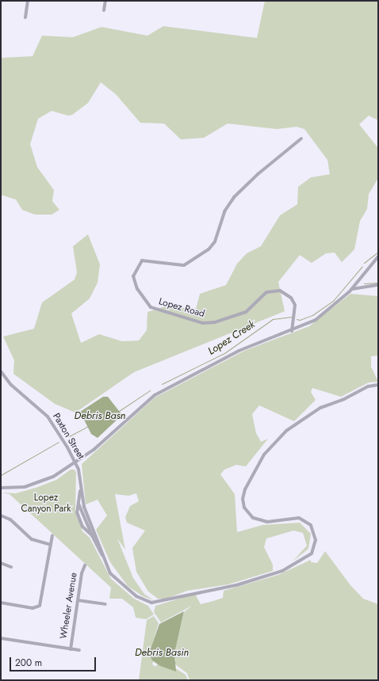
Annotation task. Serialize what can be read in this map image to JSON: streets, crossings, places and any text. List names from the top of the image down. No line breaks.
{"streets":{"street":["Lopez Road","Paxton Street","Wheeler Avenue"]},"water":["Lopez Creek","Debris Basn","Debris Basin"],"parks":["Lopez Canyon Park"],"scale_bar":"200 m"}
